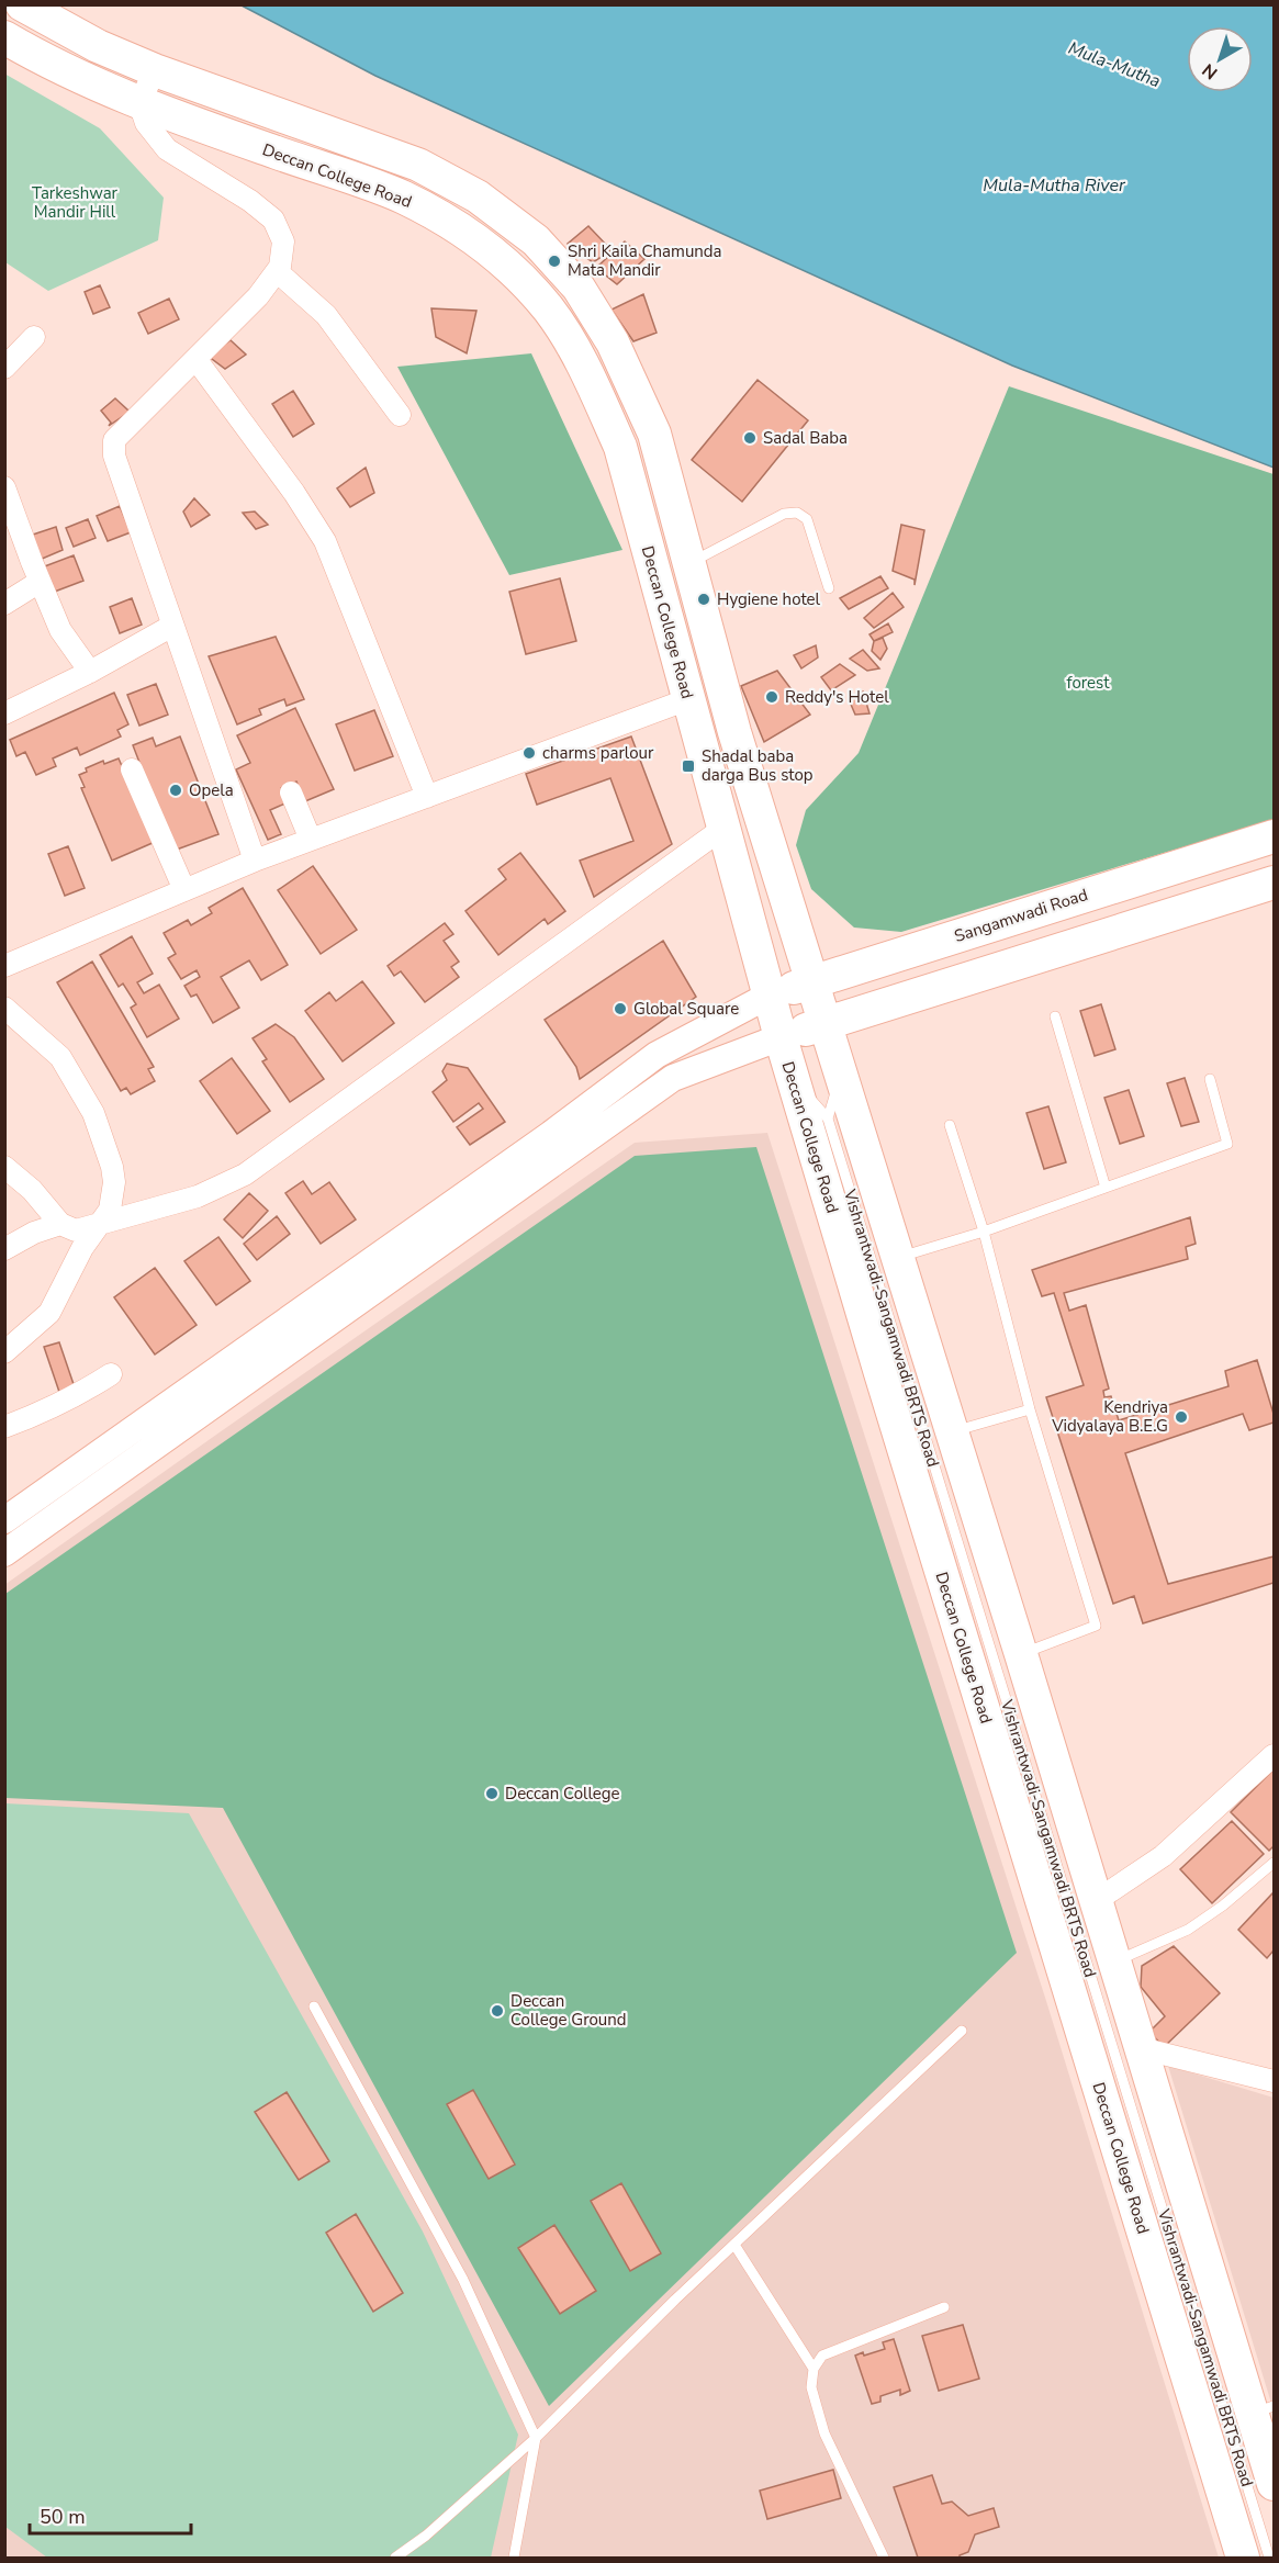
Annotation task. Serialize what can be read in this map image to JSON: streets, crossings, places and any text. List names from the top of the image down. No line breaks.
{"streets":{"main road":["Deccan College Road","Sangamwadi Road"],"lane":["Vishrantwadi-Sangamwadi BRTS Road"]},"crossings":[["Deccan College Road","Sangamwadi Road"]],"water":["Mula-Mutha","Mula-Mutha River"],"parks":["Tarkeshwar Mandir Hill","forest"],"places":{"other":["Shri Kaila Chamunda Mata Mandir","Sadal Baba","Hygiene hotel","Reddy's Hotel","charms parlour","Opela","Global Square","Kendriya Vidyalaya B.E.G","Deccan College","Deccan College Ground"],"transit":["Shadal baba darga Bus stop"]},"scale_bar":"50 m","north":"bottom left"}
